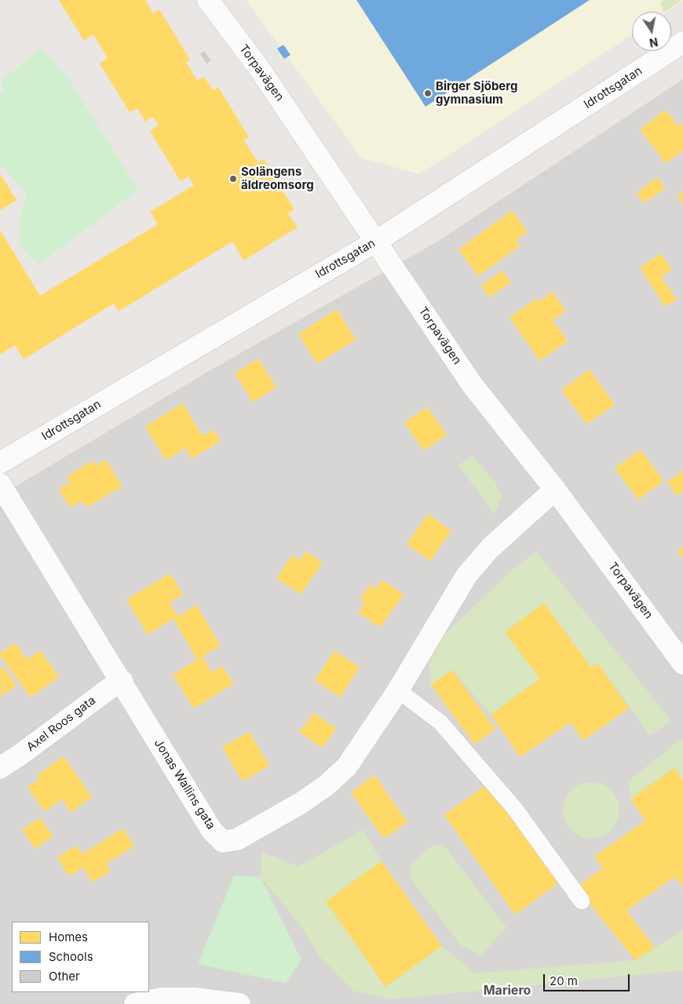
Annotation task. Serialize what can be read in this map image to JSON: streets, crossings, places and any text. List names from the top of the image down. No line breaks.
{"streets":{"street":["Torpavägen","Idrottsgatan","Axel Roos gata","Jonas Wallins gata"]},"crossings":[["Torpavägen","Idrottsgatan"],["Torpavägen","Jonas Wallins gata"],["Axel Roos gata","Jonas Wallins gata"]],"districts":["Mariero"],"places":["Birger Sjöberg gymnasium","Solängens äldreomsorg"],"legend":["Homes","Schools","Other"],"scale_bar":"20 m","north":"bottom"}
